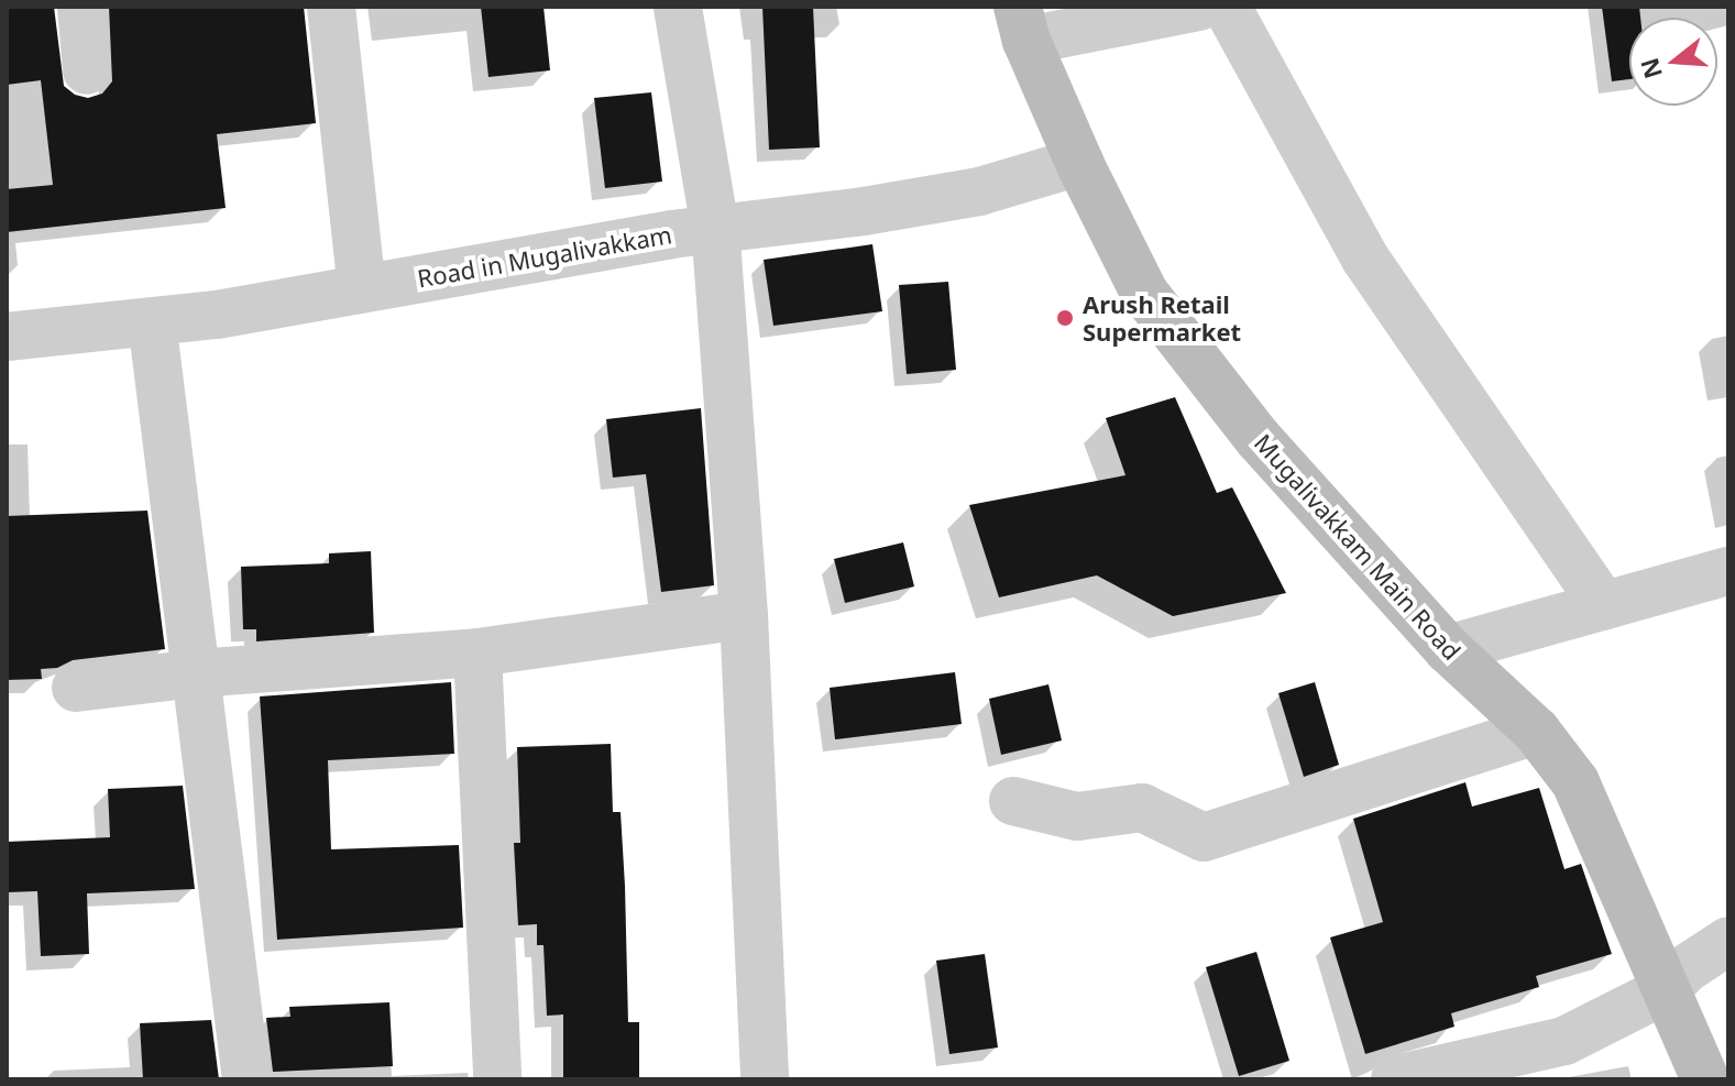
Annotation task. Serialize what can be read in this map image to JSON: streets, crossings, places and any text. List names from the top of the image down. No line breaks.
{"streets":{"street":["Road in Mugalivakkam","Mugalivakkam Main Road"]},"crossings":[["Road in Mugalivakkam","Mugalivakkam Main Road"]],"places":["Arush Retail Supermarket"],"north":"left"}
